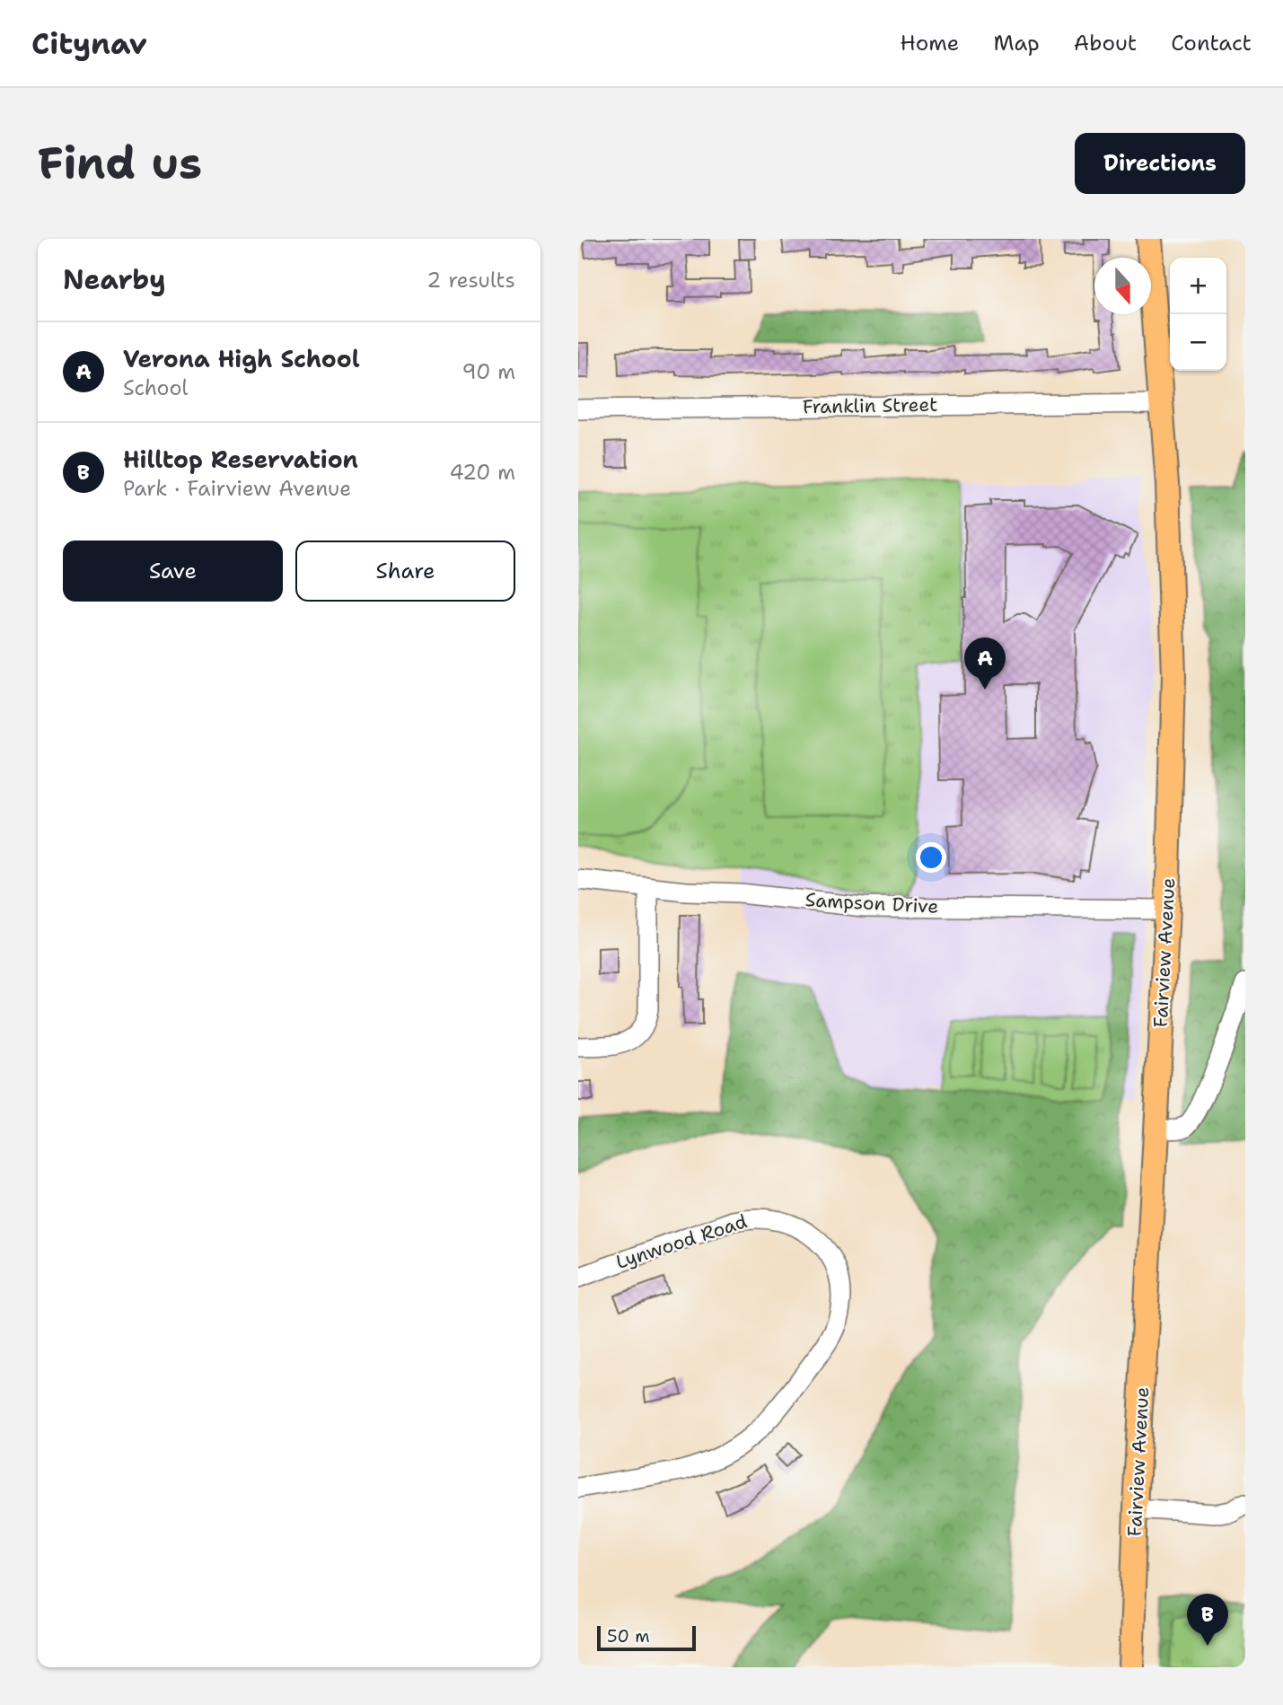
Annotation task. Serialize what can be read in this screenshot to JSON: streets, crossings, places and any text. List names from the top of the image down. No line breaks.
{"streets":{"main road":["Fairview Avenue"],"street":["Franklin Street","Sampson Drive","Lynwood Road"]},"crossings":[["Franklin Street","Fairview Avenue"],["Sampson Drive","Fairview Avenue"]],"scale_bar":"50 m","north":"bottom","page":{"header":"Citynav","nav":["Home","Map","About","Contact"],"buttons":["Directions",["Save","Share"]],"title":"Find us","heading":["Nearby","2 results"],"map_buttons":["+","−"],"list":[{"mark":"A","name":"Verona High School","note":"School","value":"90 m"},{"mark":"B","name":"Hilltop Reservation","note":"Park · Fairview Avenue","value":"420 m"}],"pins":["A","B"],"scale":"50 m"}}
